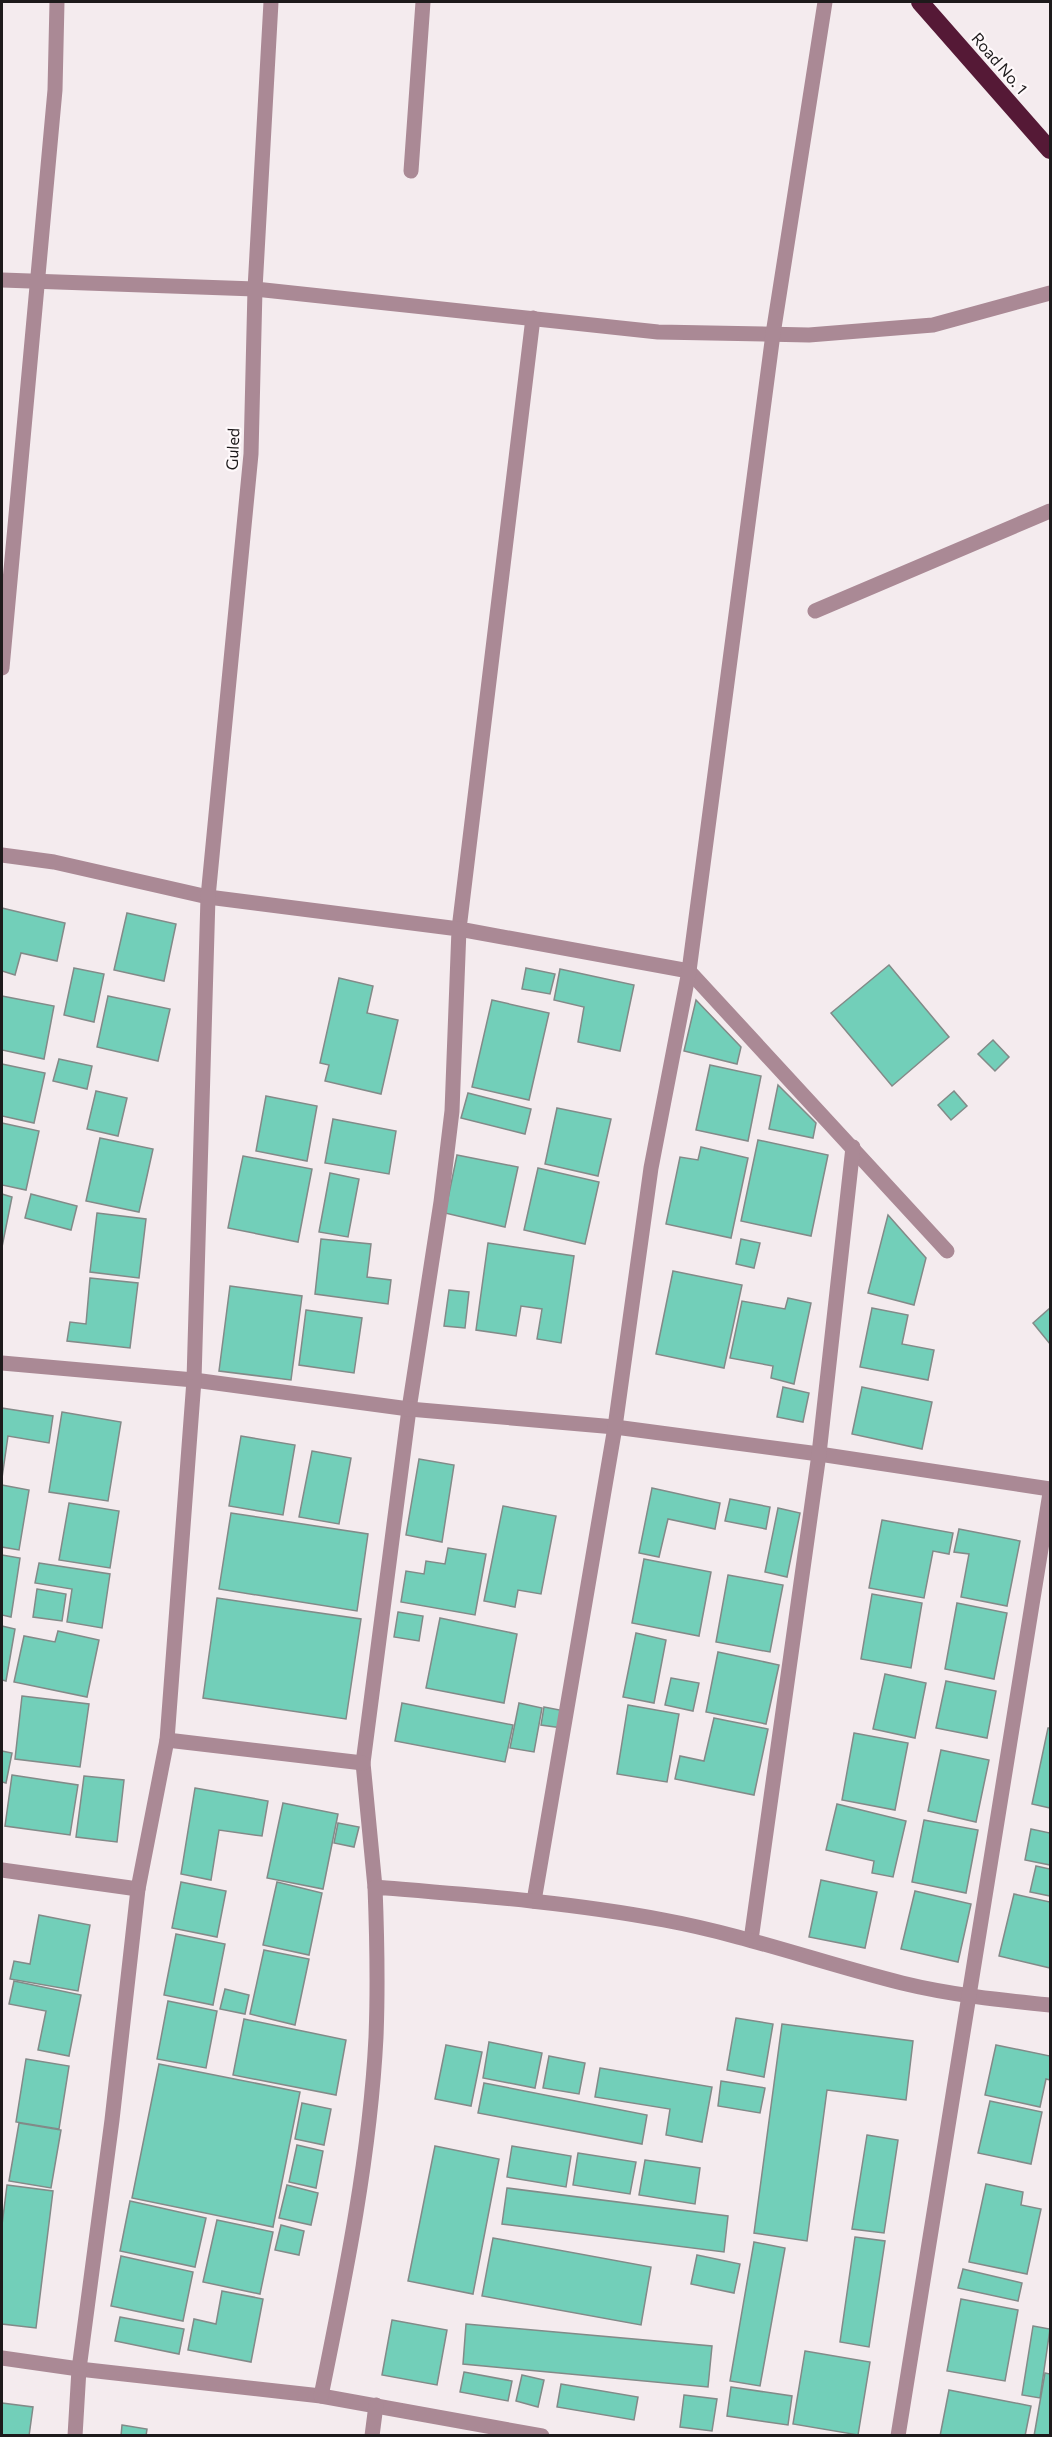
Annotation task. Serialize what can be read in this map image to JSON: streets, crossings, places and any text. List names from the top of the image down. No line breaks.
{"streets":{"highway":["Road No. 1"],"street":["Guled"]}}
